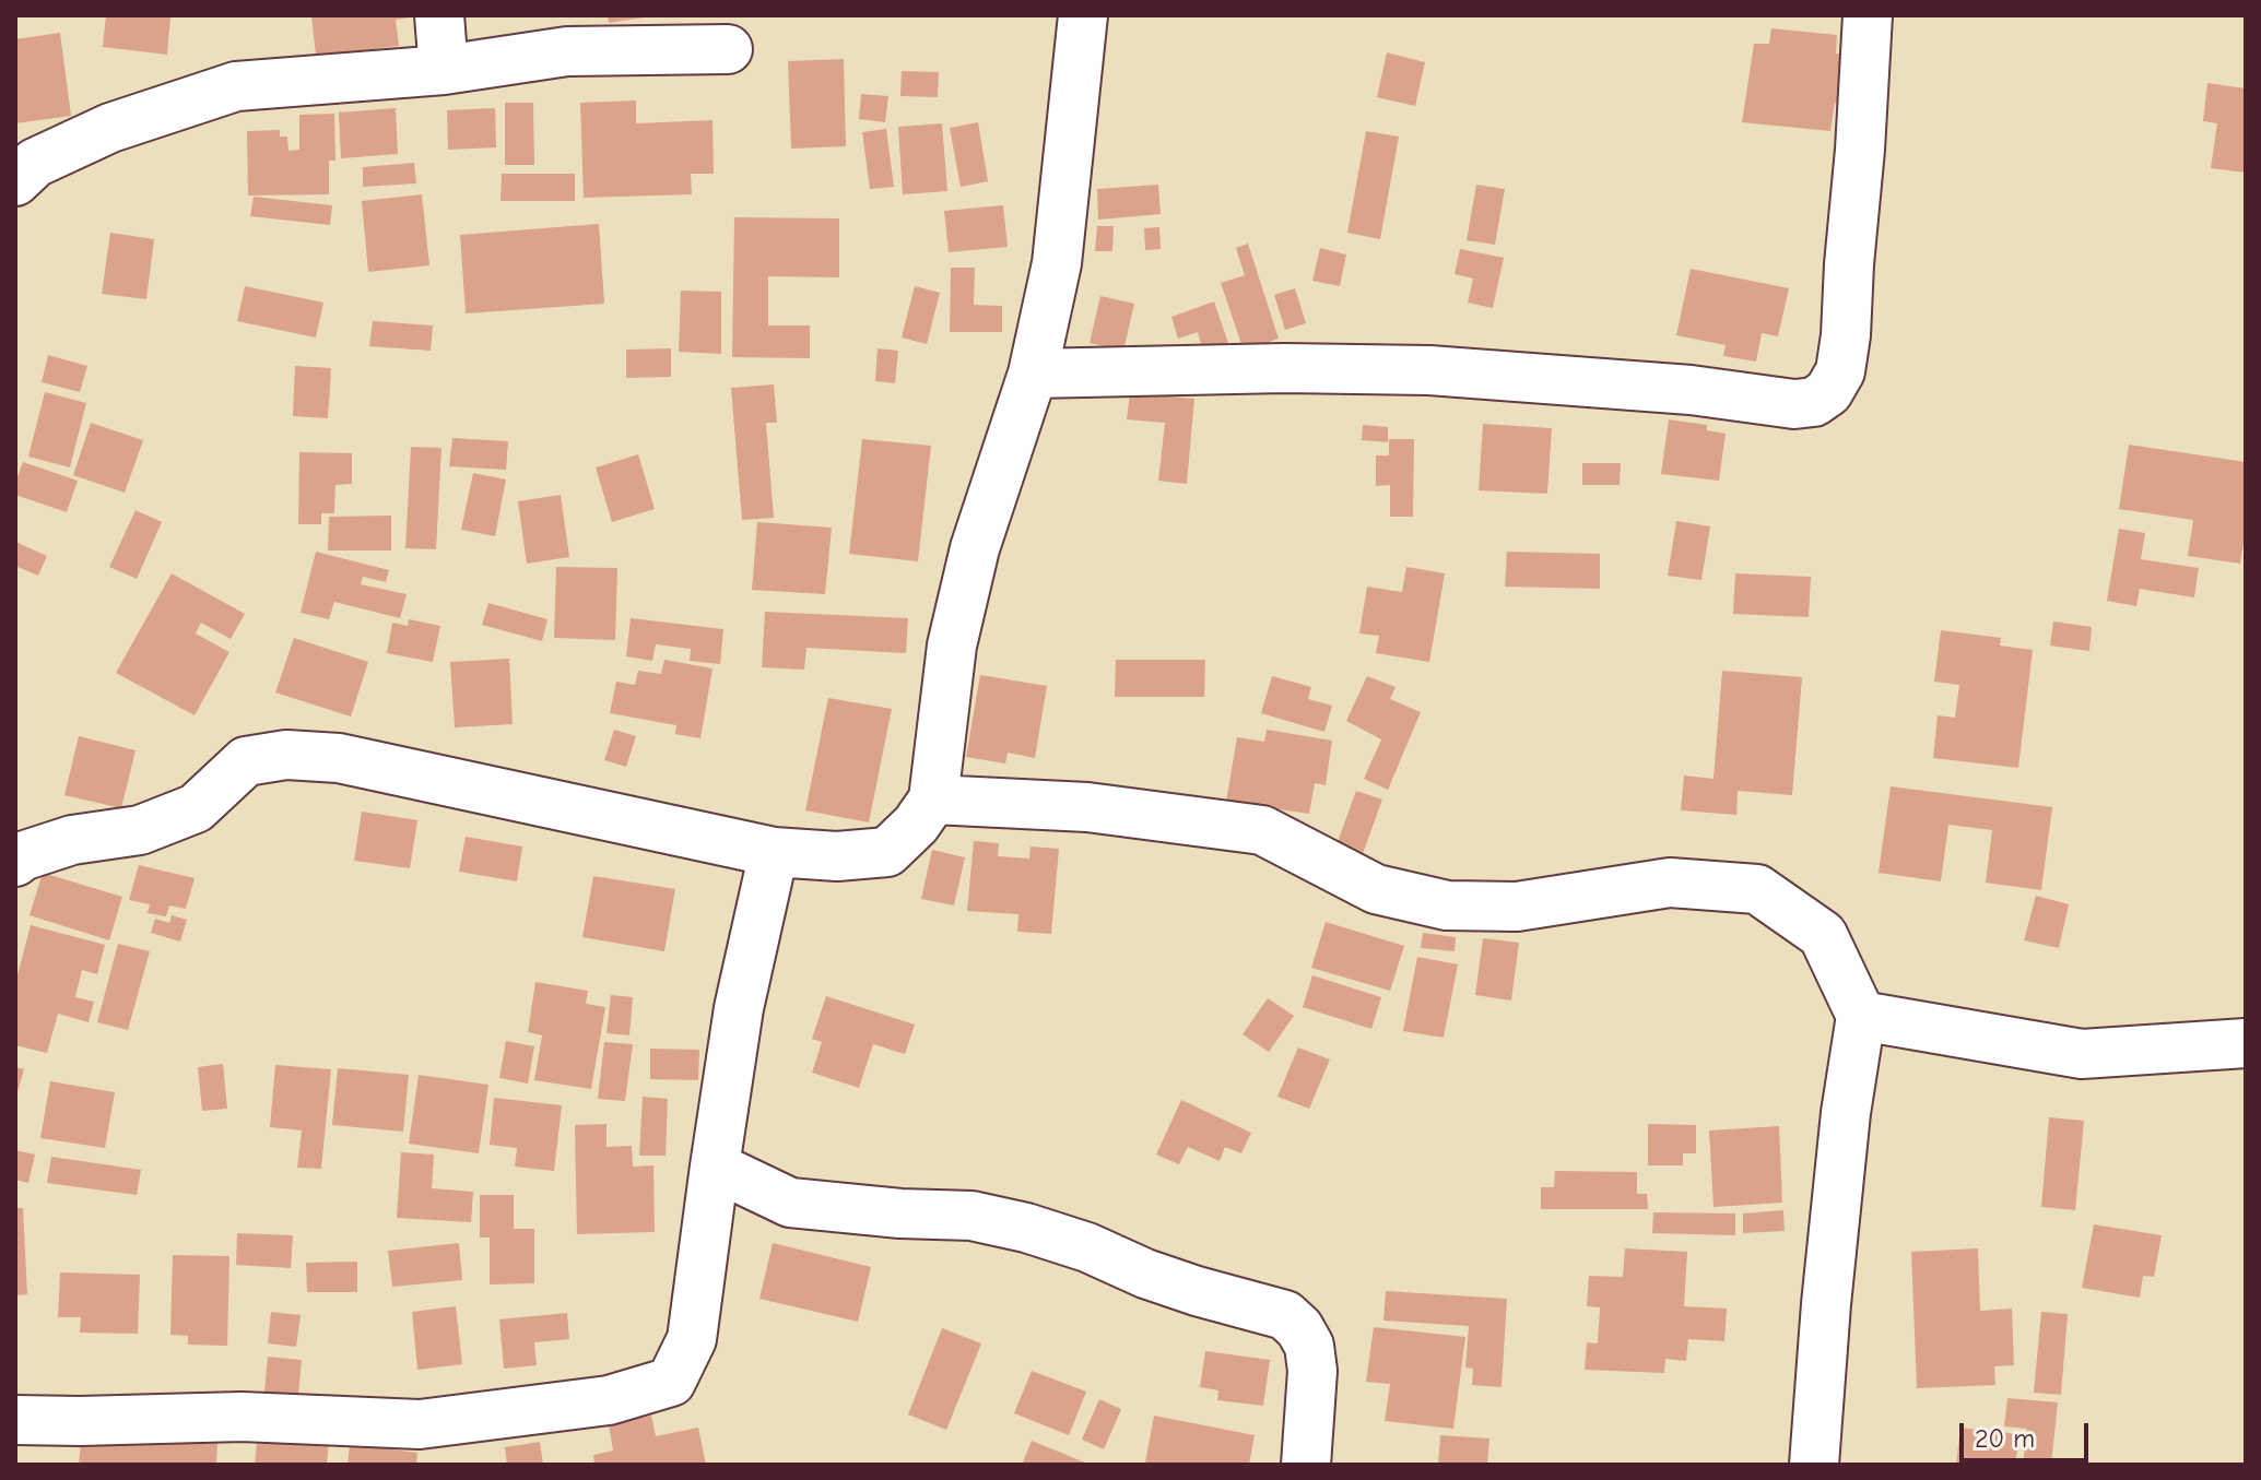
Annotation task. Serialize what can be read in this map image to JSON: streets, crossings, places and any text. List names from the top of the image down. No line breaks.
{"scale_bar":"20 m"}
